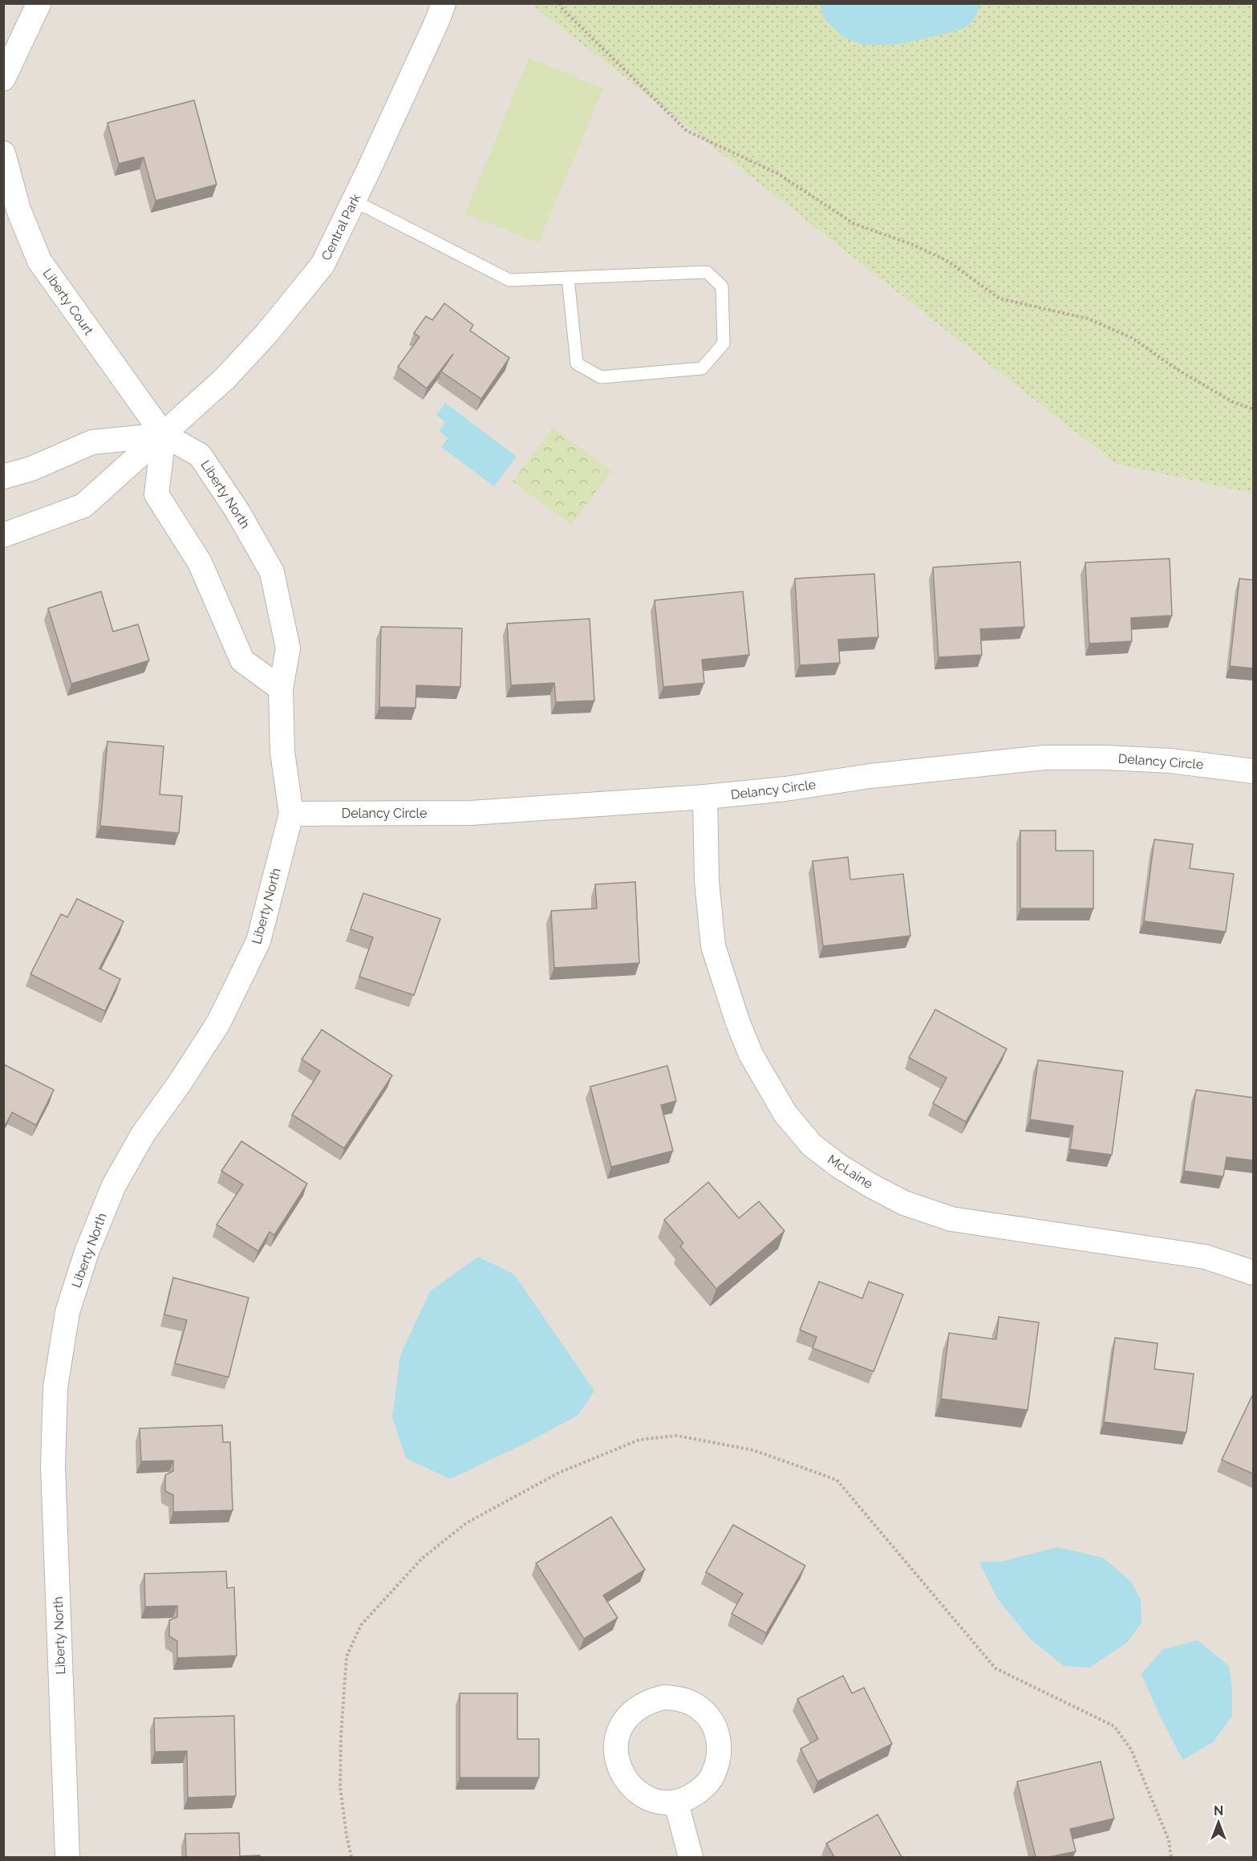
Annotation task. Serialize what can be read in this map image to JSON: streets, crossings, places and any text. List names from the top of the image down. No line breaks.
{"streets":{"street":["Central Park","Liberty Court","Liberty North","Delancy Circle","McLaine"]},"crossings":[["Central Park","Liberty Court"],["Central Park","Liberty North"],["Liberty Court","Liberty North"],["Liberty North","Delancy Circle"],["Delancy Circle","McLaine"]],"north":"top"}
